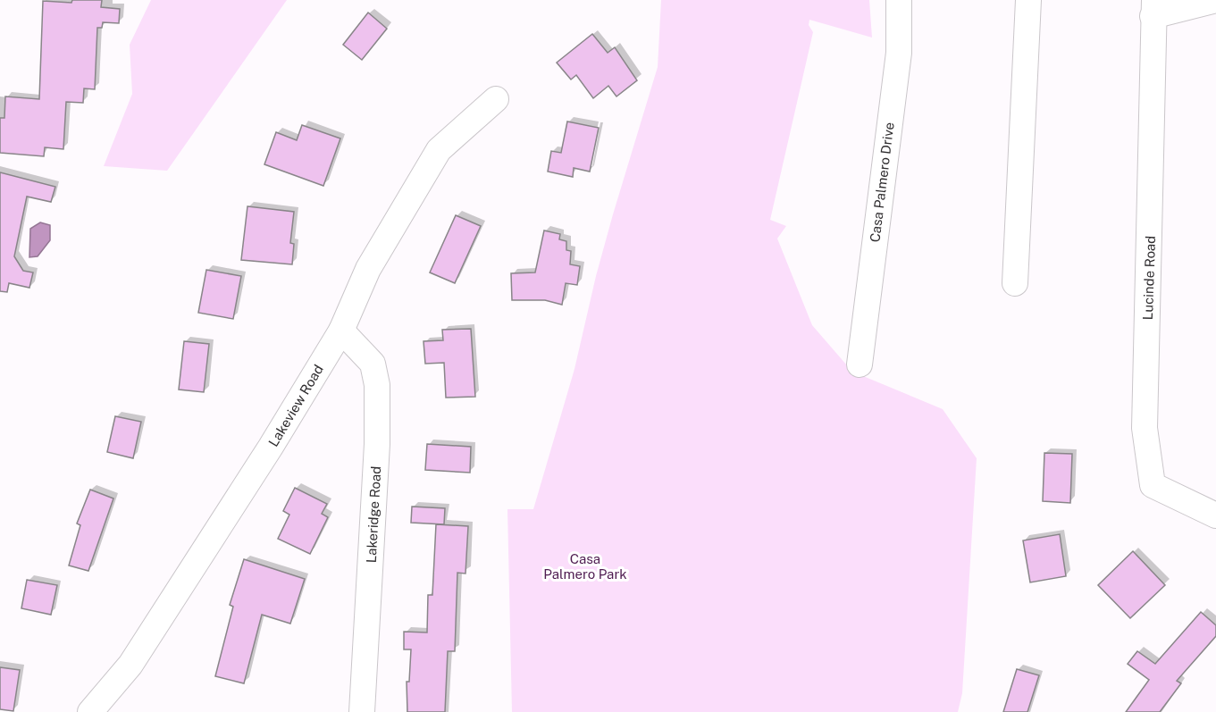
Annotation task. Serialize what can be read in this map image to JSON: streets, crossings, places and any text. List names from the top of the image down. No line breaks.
{"streets":{"street":["Casa Palmero Drive","Lucinde Road","Lakeview Road","Lakeridge Road"]},"crossings":[["Lakeview Road","Lakeridge Road"]],"parks":["Casa Palmero Park"]}
